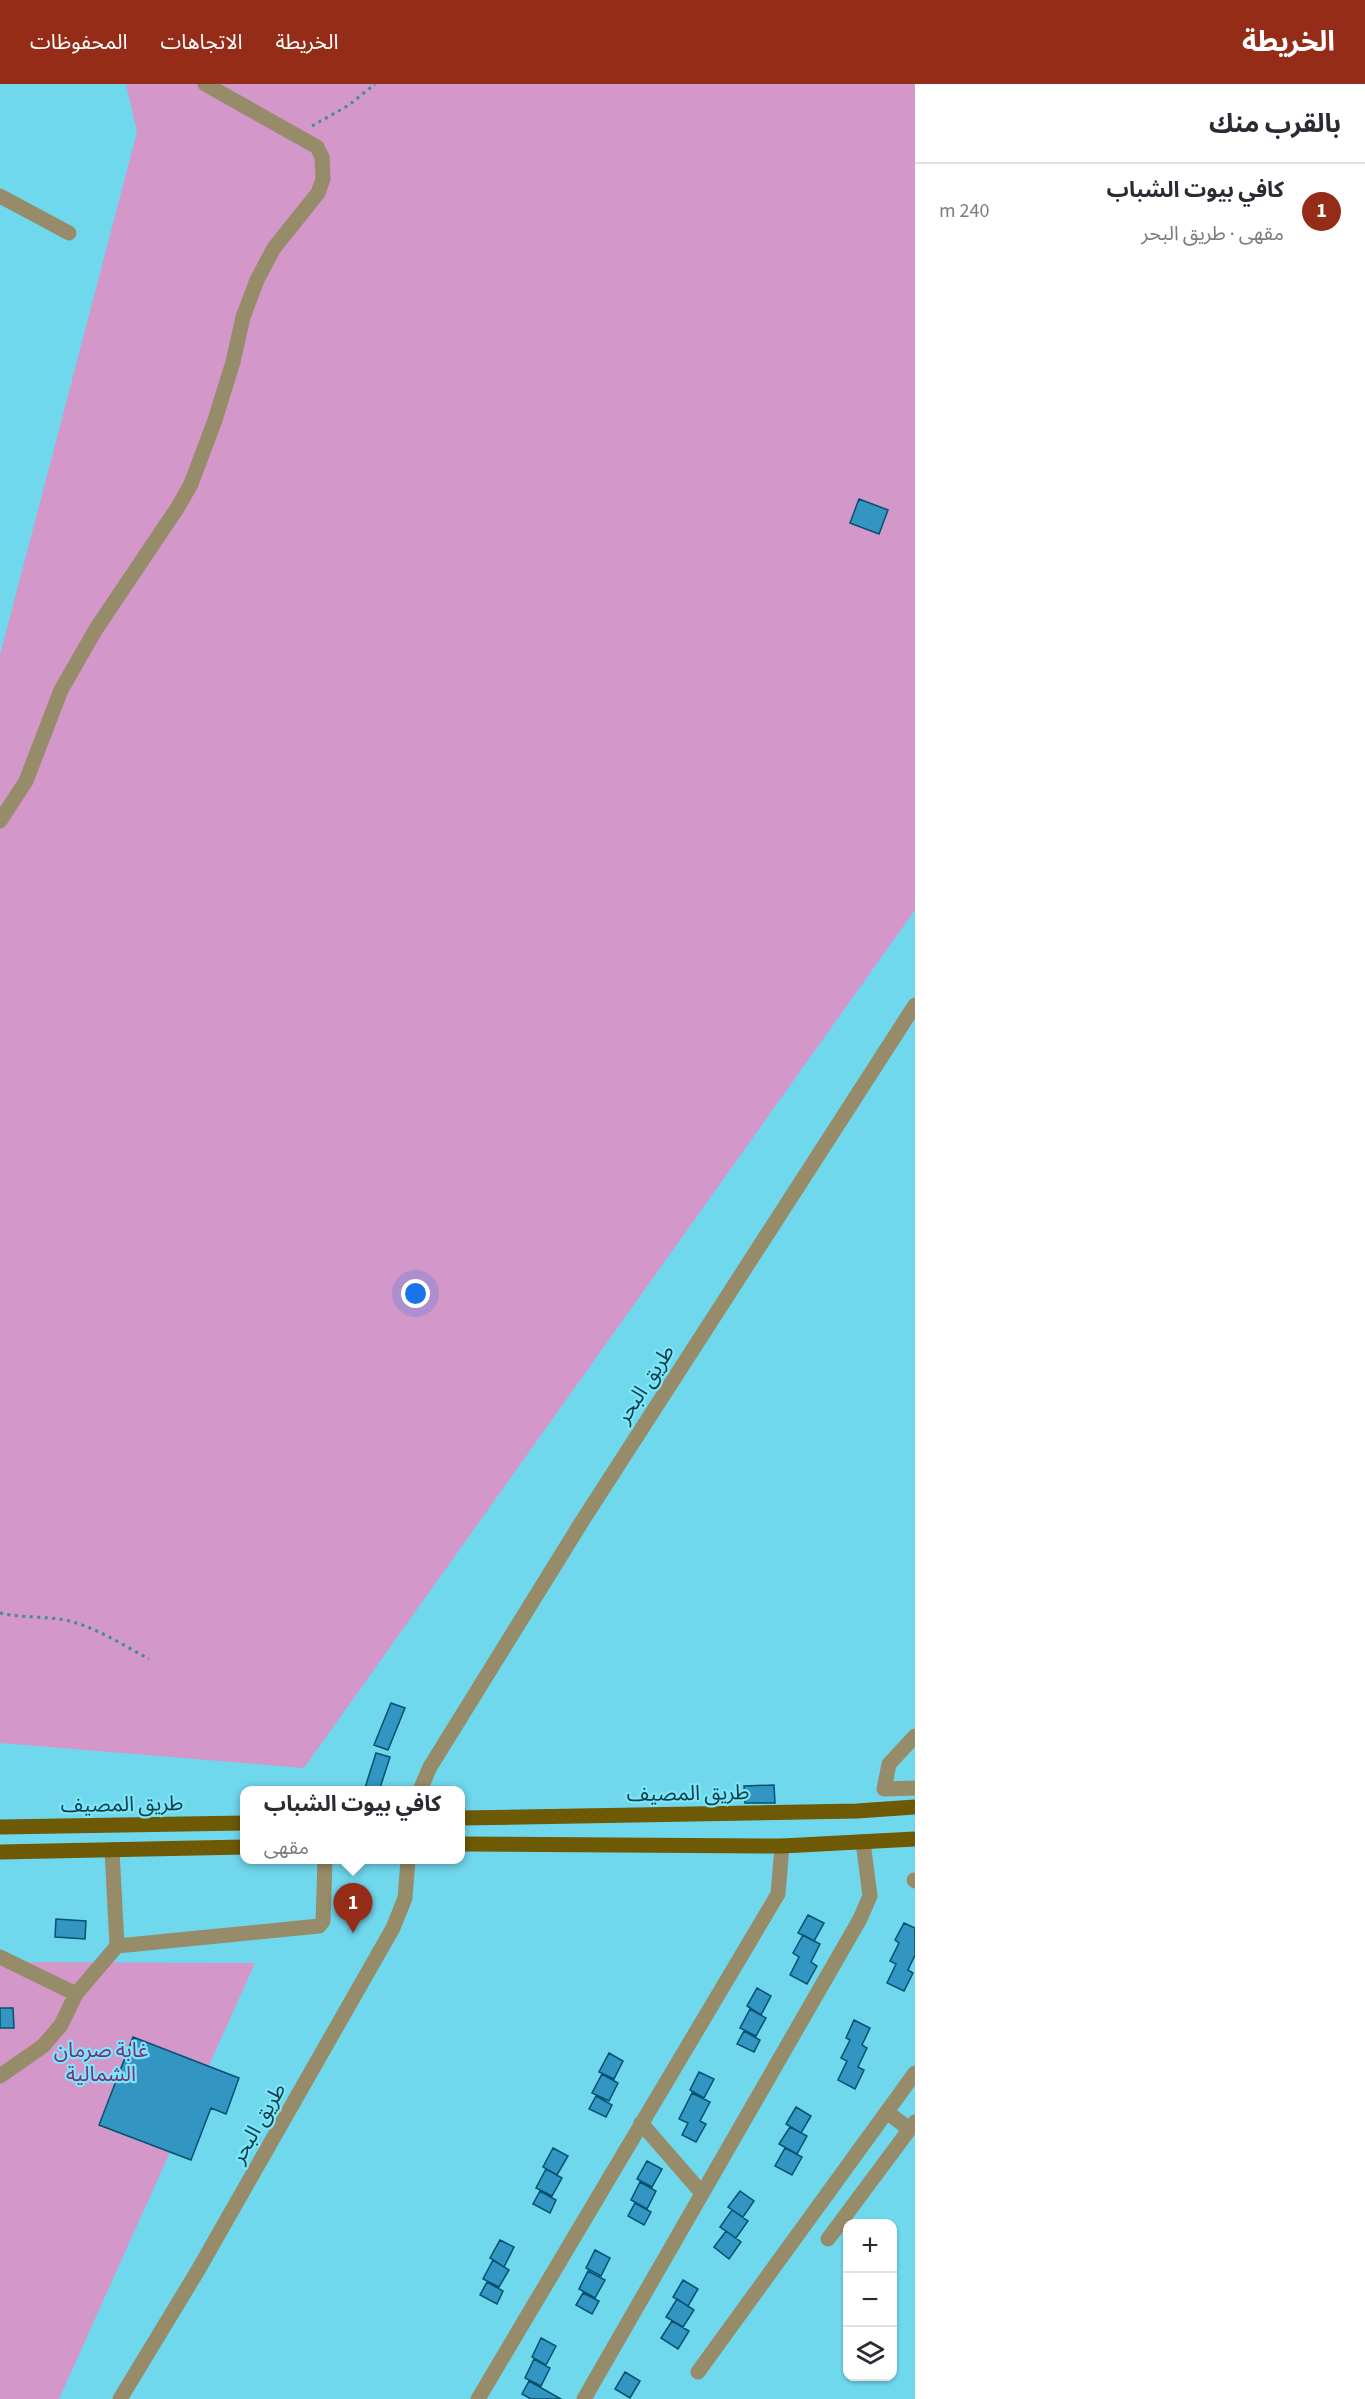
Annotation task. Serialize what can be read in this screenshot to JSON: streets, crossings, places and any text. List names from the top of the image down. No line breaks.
{"streets":{"main road":["طريق المصيف"],"street":["طريق البحر"]},"parks":["غابة صرمان الشمالية"],"page":{"header":"الخريطة","nav":["الخريطة","الاتجاهات","المحفوظات"],"heading":"بالقرب منك","list":[{"mark":"1","name":"كافي بيوت الشباب","note":"مقهى · طريق البحر","value":"240 m"}],"popup":["كافي بيوت الشباب","مقهى"],"pins":"1","map_buttons":["+","−"]}}
